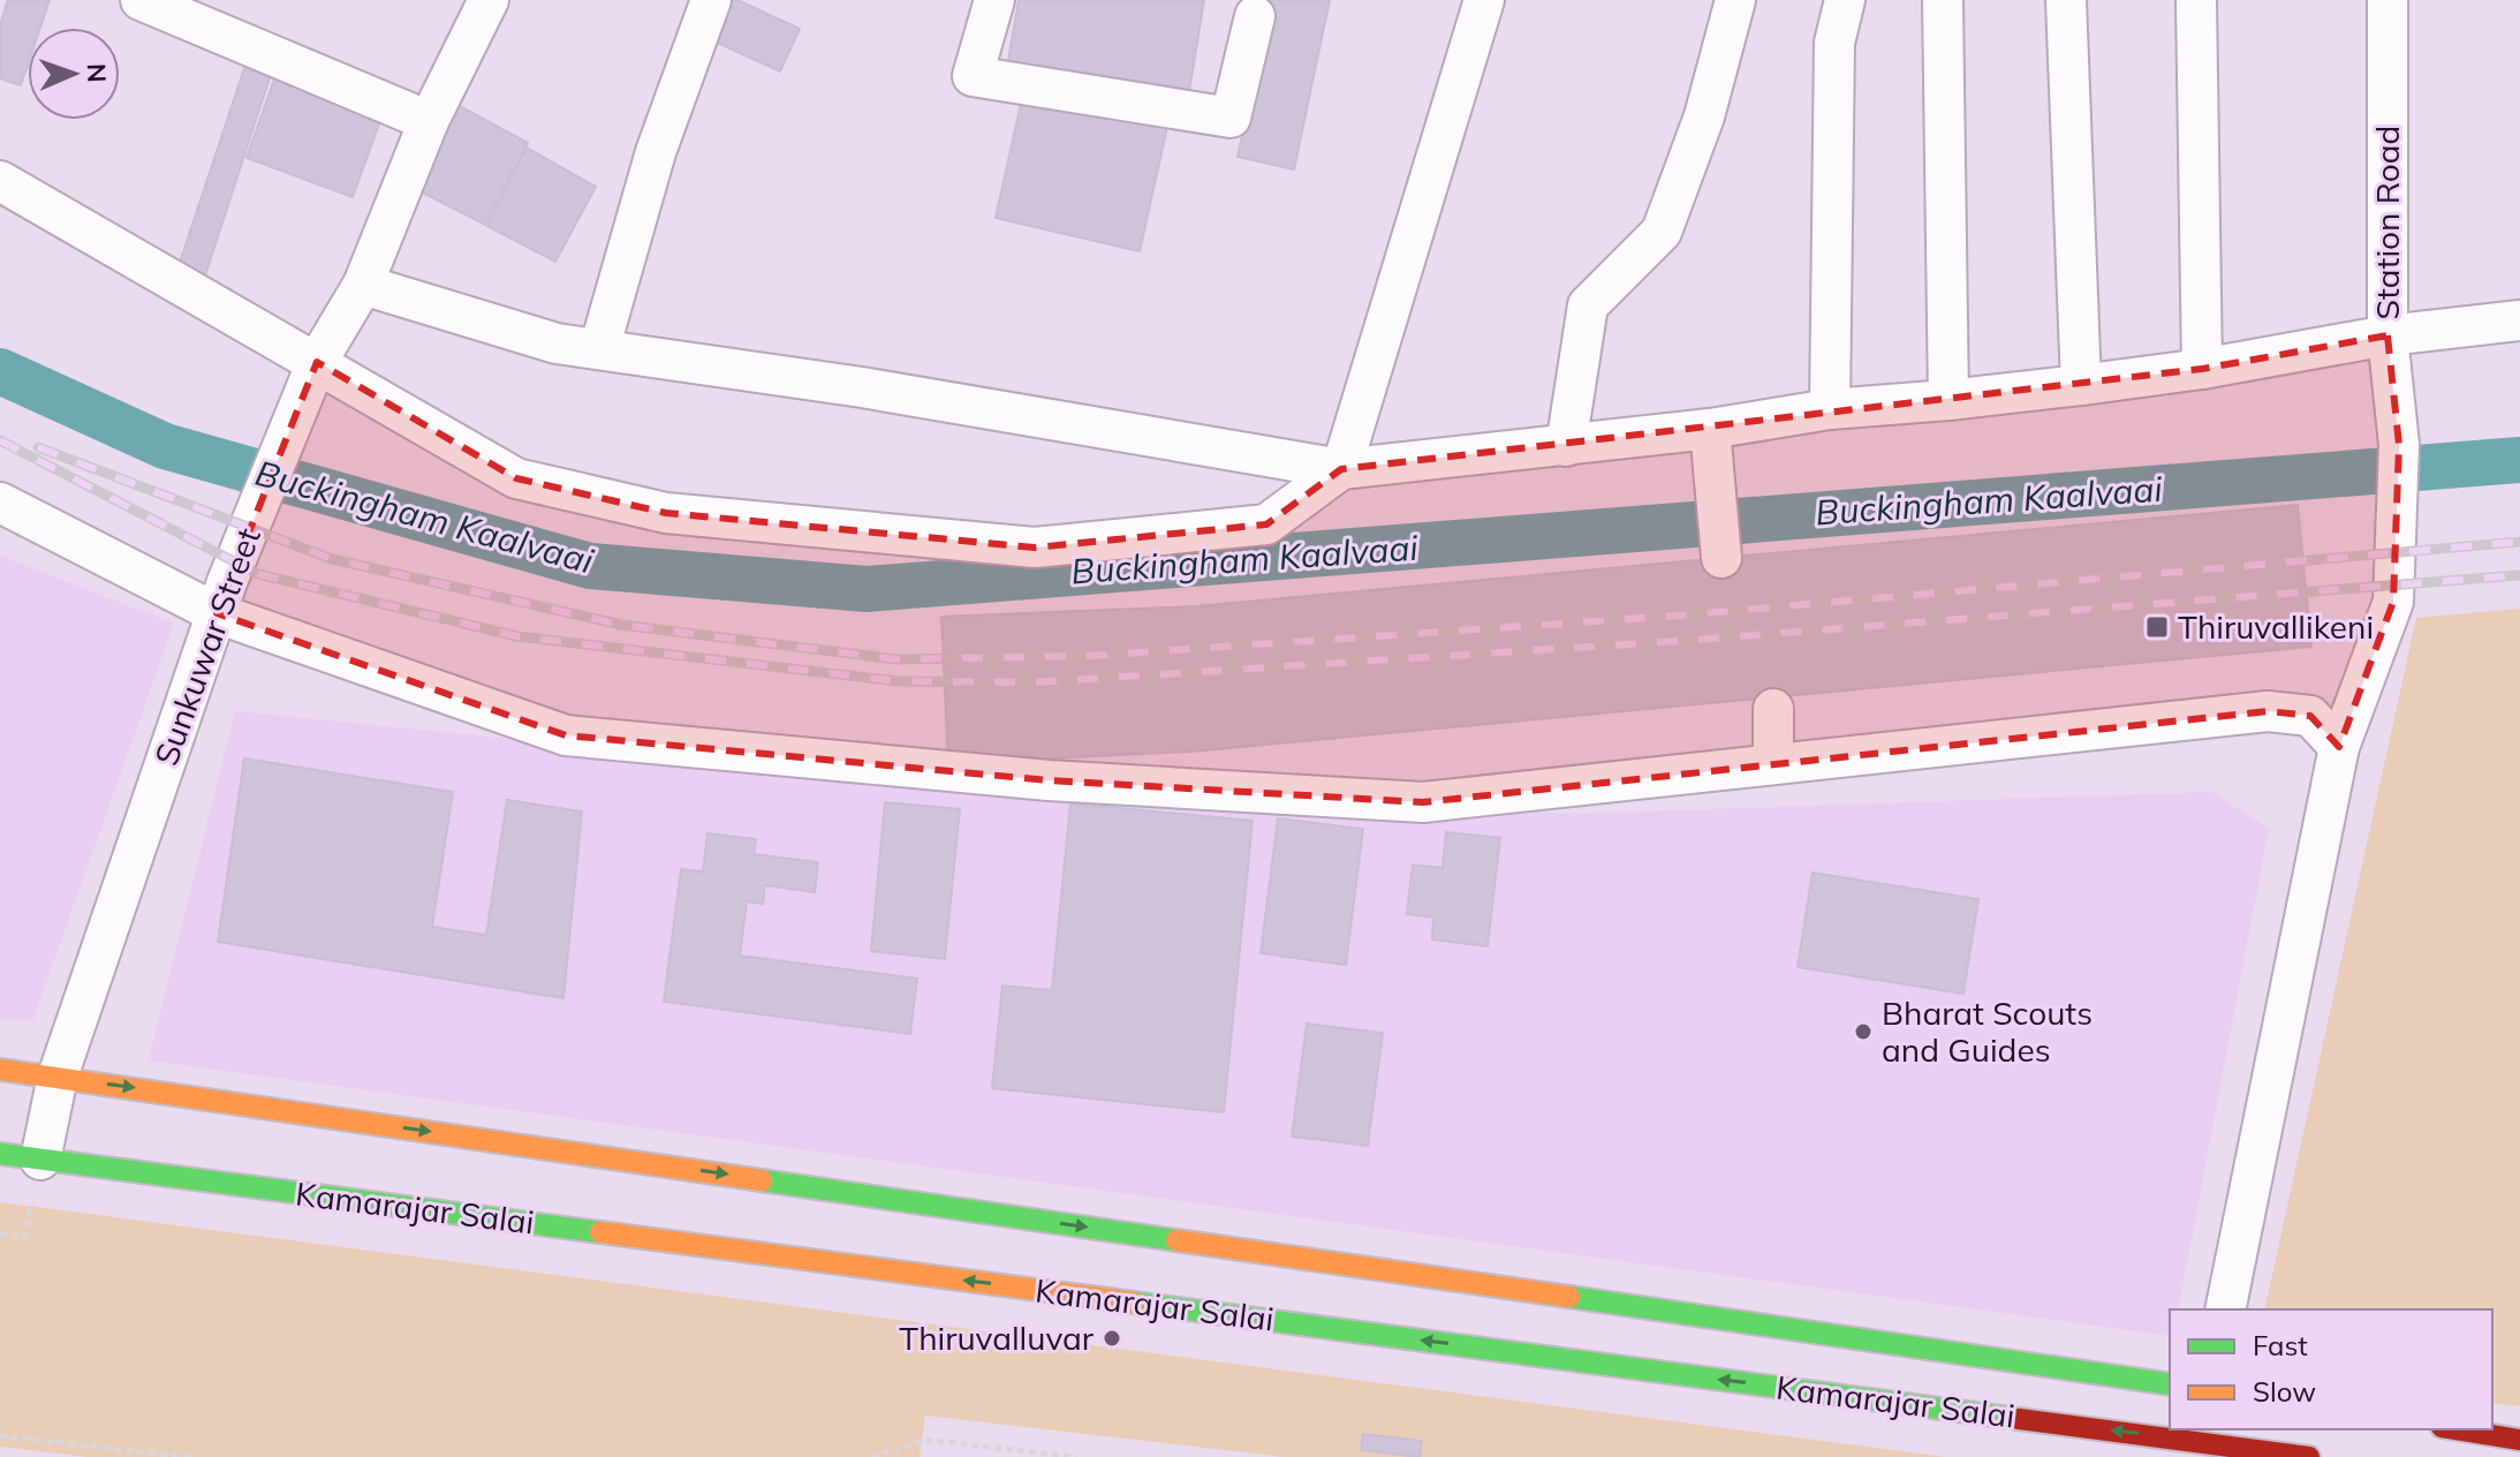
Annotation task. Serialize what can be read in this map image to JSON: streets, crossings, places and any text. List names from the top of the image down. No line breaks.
{"streets":{"main road":["Kamarajar Salai"],"street":["Station Road","Sunkuwar Street"]},"crossings":[["Sunkuwar Street","Kamarajar Salai"]],"water":["Buckingham Kaalvaai"],"places":{"transit":["Thiruvallikeni"],"other":["Bharat Scouts and Guides","Thiruvalluvar"]},"legend":["Fast","Slow"],"north":"right"}
